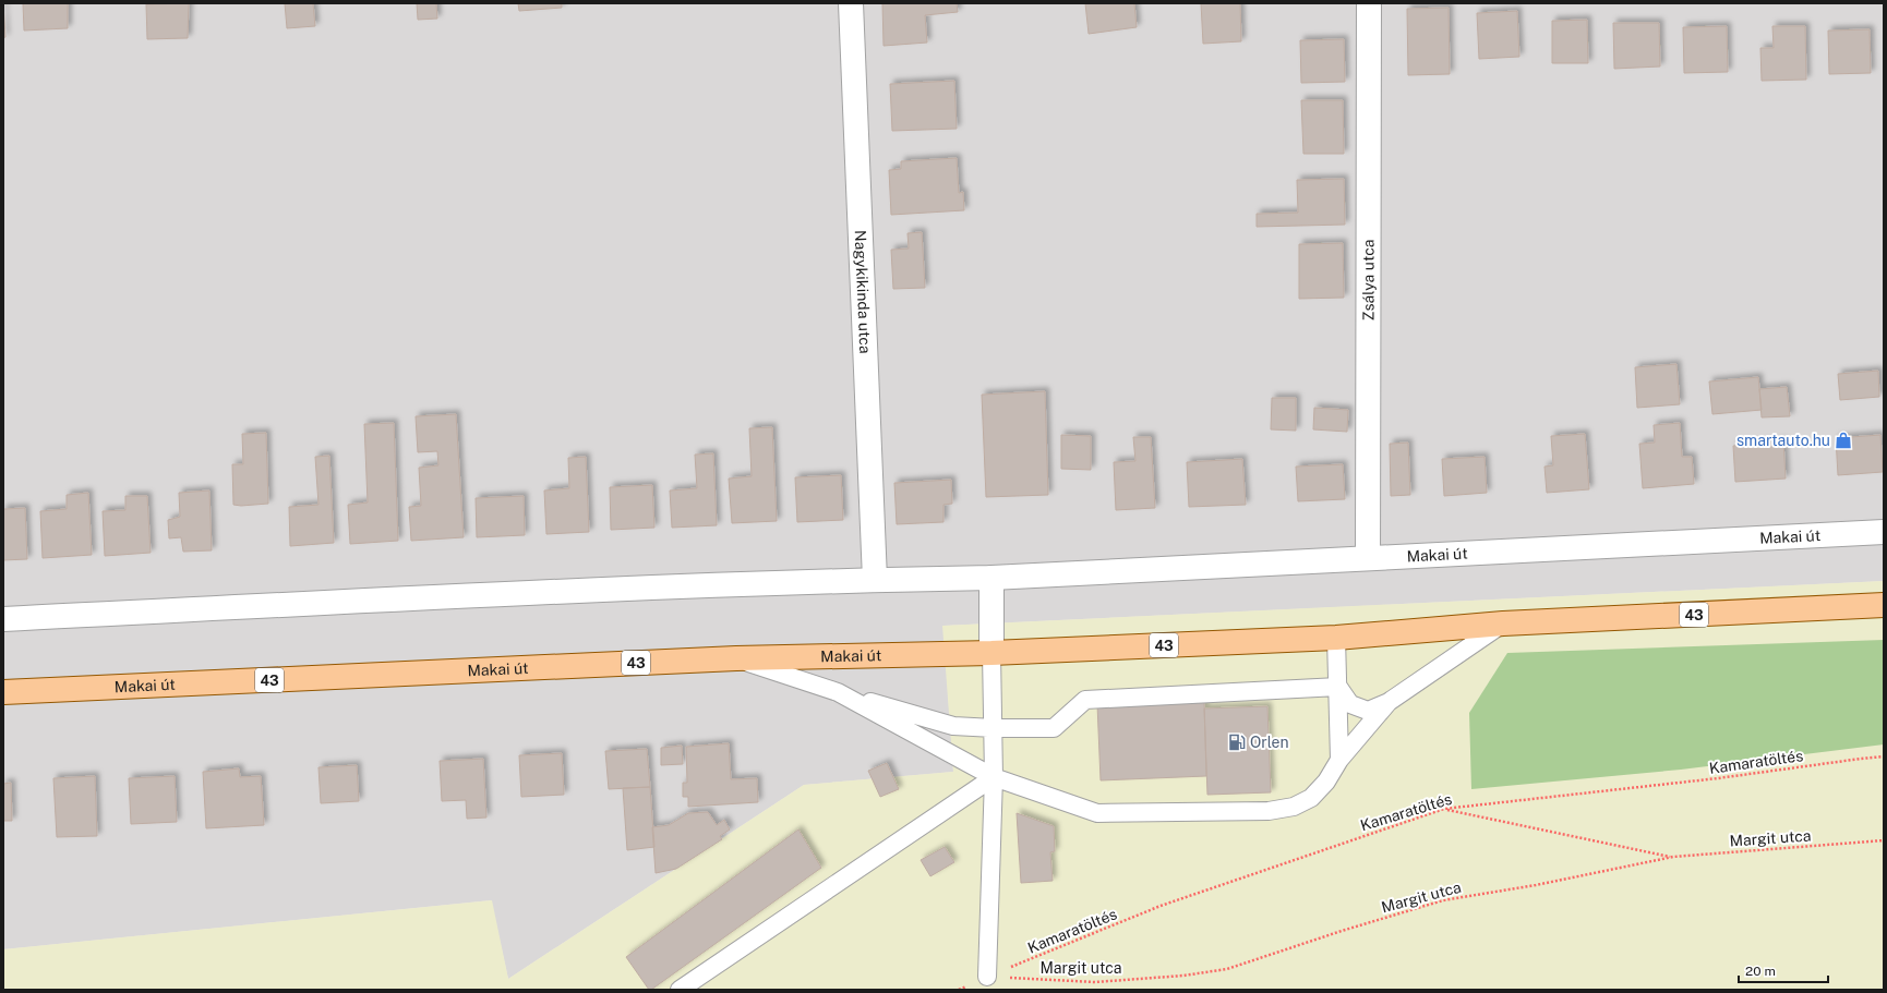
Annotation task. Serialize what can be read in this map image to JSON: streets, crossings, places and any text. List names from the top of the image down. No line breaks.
{"streets":{"main road":["Makai út","43"],"street":["Zsálya utca","Nagykikinda utca"],"path":["Kamaratöltés","Margit utca"]},"crossings":[["Zsálya utca","Makai út"],["Nagykikinda utca","Makai út"],["Kamaratöltés","Margit utca"]],"places":{"shop":["smartauto.hu"],"fuel station":["Orlen"]},"scale_bar":"20 m"}
